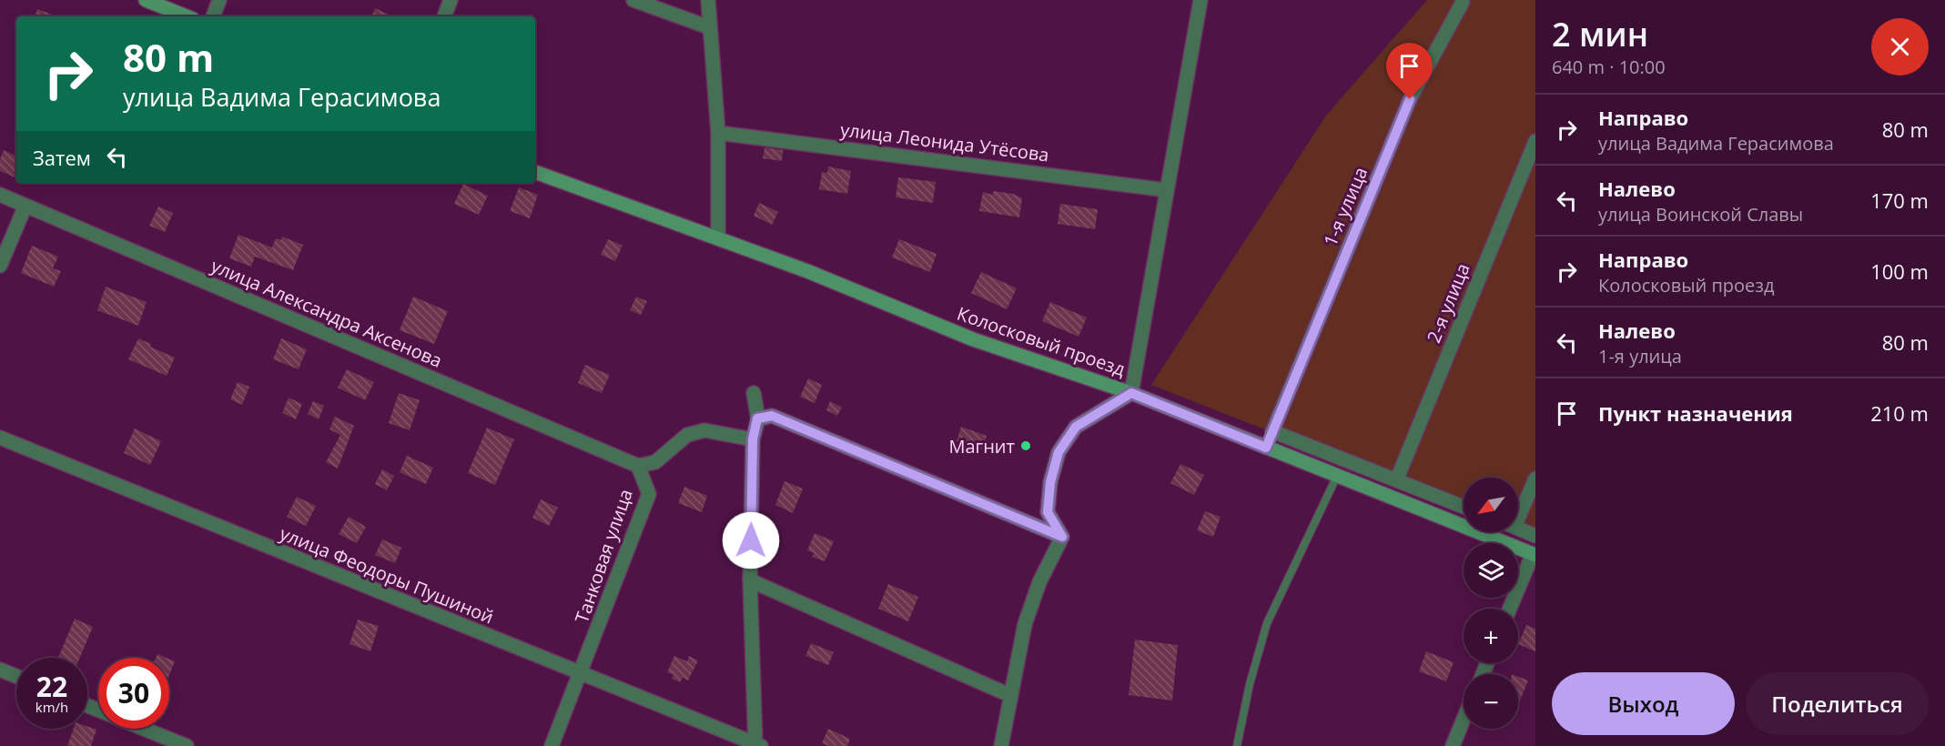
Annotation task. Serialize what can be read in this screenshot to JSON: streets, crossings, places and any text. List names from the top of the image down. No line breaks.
{"streets":{"street":["улица Леонида Утёсова","1-я улица","2-я улица","улица Александра Аксенова","Колосковый проезд","Танковая улица","улица Феодоры Пушиной"]},"crossings":[["улица Александра Аксенова","Танковая улица"],["Танковая улица","улица Феодоры Пушиной"]],"places":["Магнит"],"north":"bottom left","page":{"heading":["2 мин","640 m · 10:00"],"turn":["80 m","улица Вадима Герасимова"],"list":[{"name":"Направо","note":"улица Вадима Герасимова","value":"80 m"},{"name":"Налево","note":"улица Воинской Славы","value":"170 m"},{"name":"Направо","note":"Колосковый проезд","value":"100 m"},{"name":"Налево","note":"1-я улица","value":"80 m"},{"name":"Пункт назначения","value":"210 m"}],"then":"Затем","map_buttons":["+","−"],"speed":"22 km/h","limit":"30","buttons":["Выход","Поделиться"]}}
